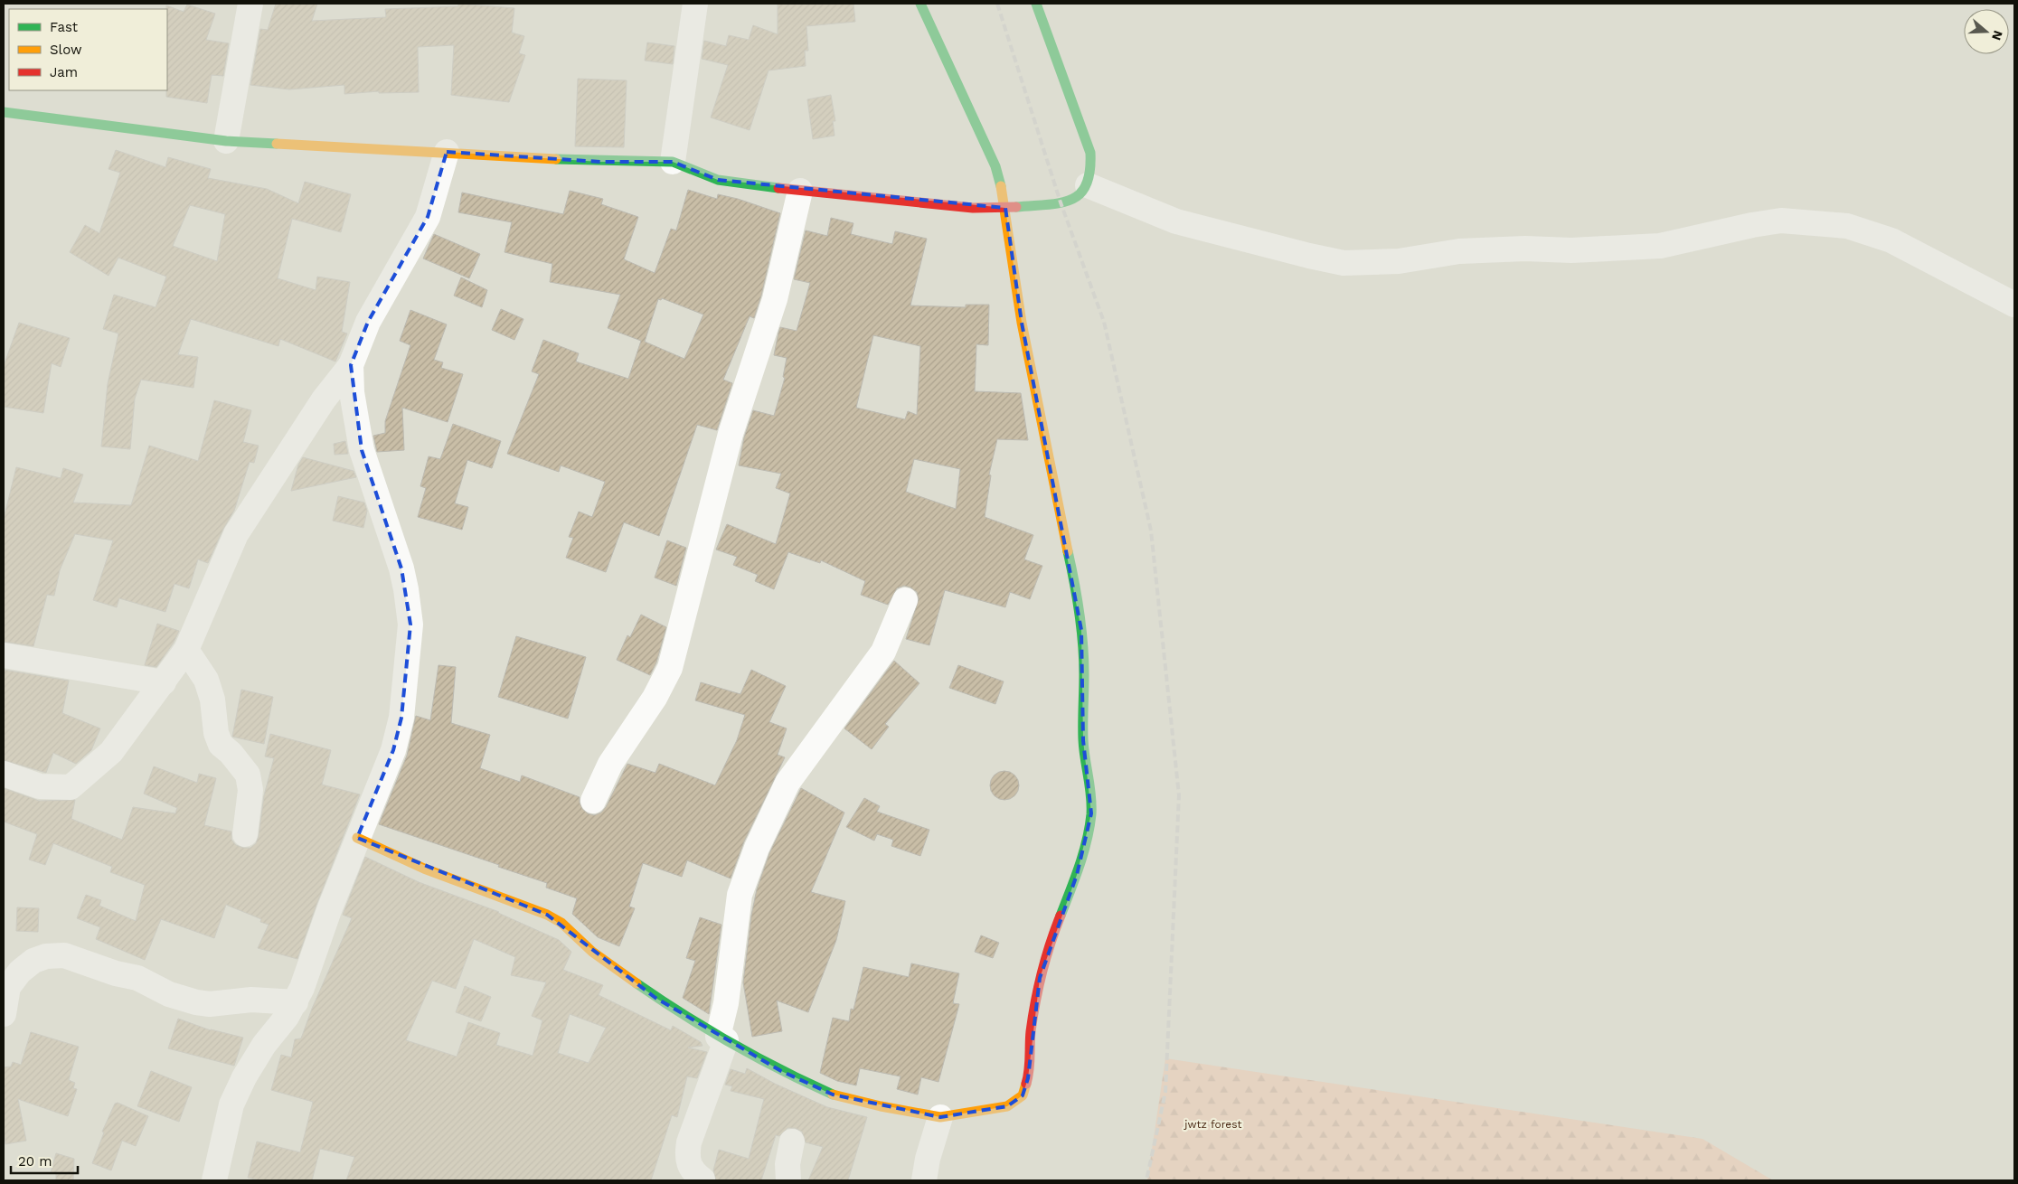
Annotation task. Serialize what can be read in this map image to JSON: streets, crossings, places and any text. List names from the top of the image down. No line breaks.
{"parks":["jwtz forest"],"legend":["Fast","Slow","Jam"],"scale_bar":"20 m","north":"right"}
